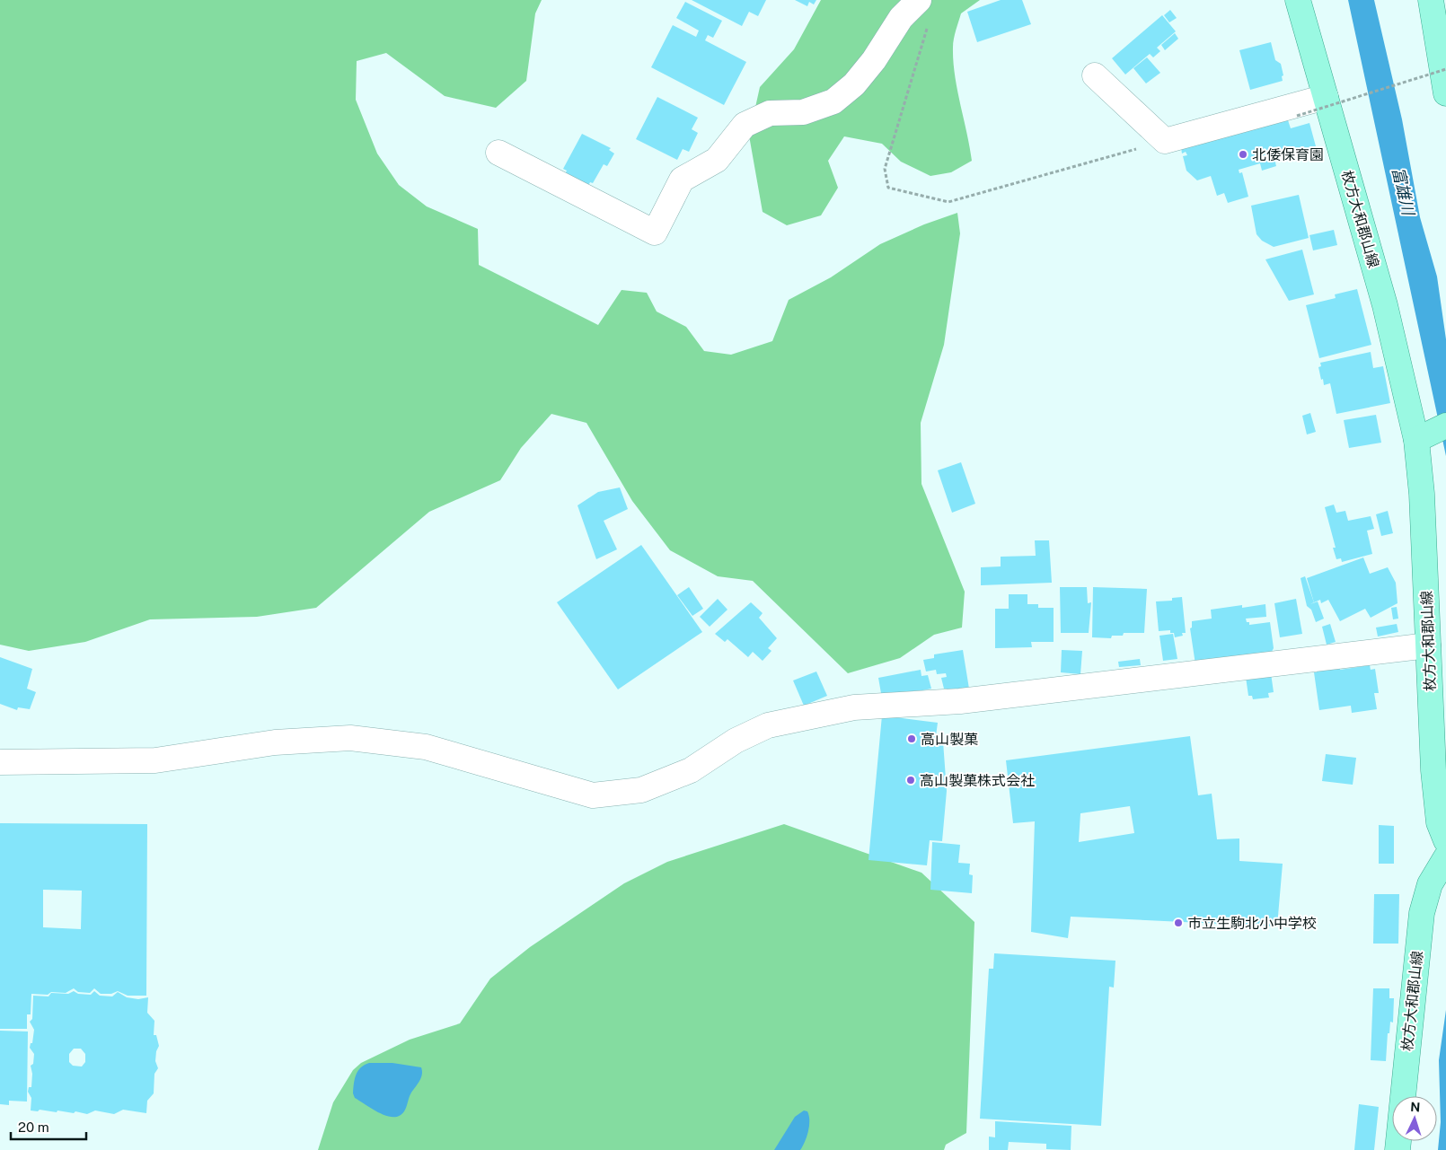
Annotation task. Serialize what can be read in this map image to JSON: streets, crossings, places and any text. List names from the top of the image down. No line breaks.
{"streets":{"main road":["枚方大和郡山線"]},"water":["富雄川"],"places":["北倭保育園","高山製菓","高山製菓株式会社","市立生駒北小中学校"],"scale_bar":"20 m","north":"top"}
